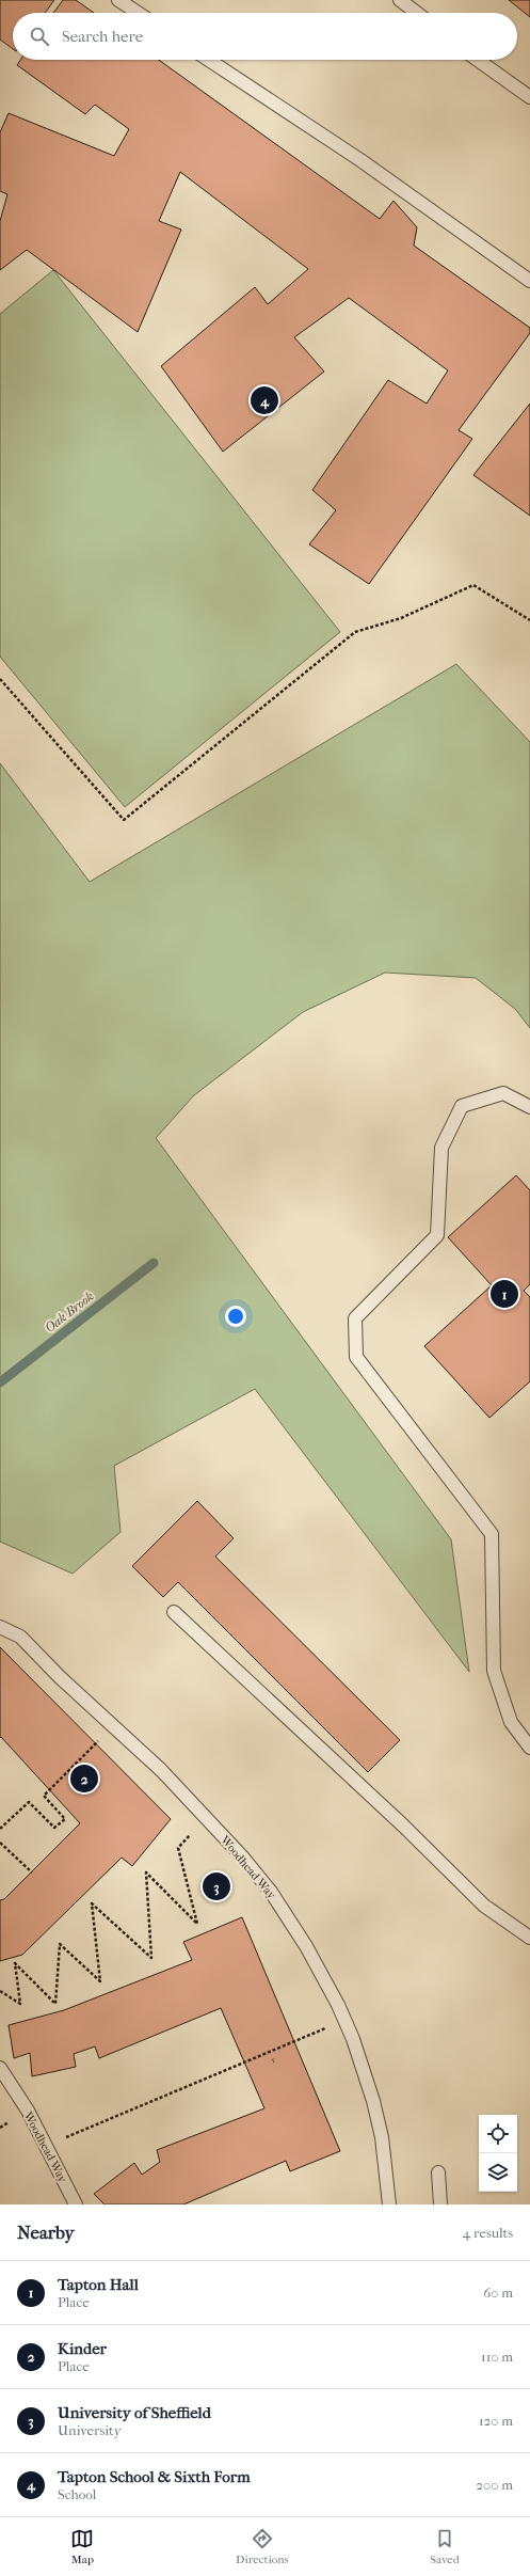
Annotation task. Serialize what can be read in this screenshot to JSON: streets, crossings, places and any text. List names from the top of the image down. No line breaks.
{"streets":{"lane":["Woodhead Way"]},"water":["Oak Brook"],"house_numbers":["5"],"page":{"search":"Search here","pins":["4","1","2","3"],"heading":["Nearby","4 results"],"list":[{"mark":"1","name":"Tapton Hall","note":"Place","value":"60 m"},{"mark":"2","name":"Kinder","note":"Place","value":"110 m"},{"mark":"3","name":"University of Sheffield","note":"University","value":"120 m"},{"mark":"4","name":"Tapton School & Sixth Form","note":"School","value":"200 m"}],"nav":["Map","Directions","Saved"]}}
